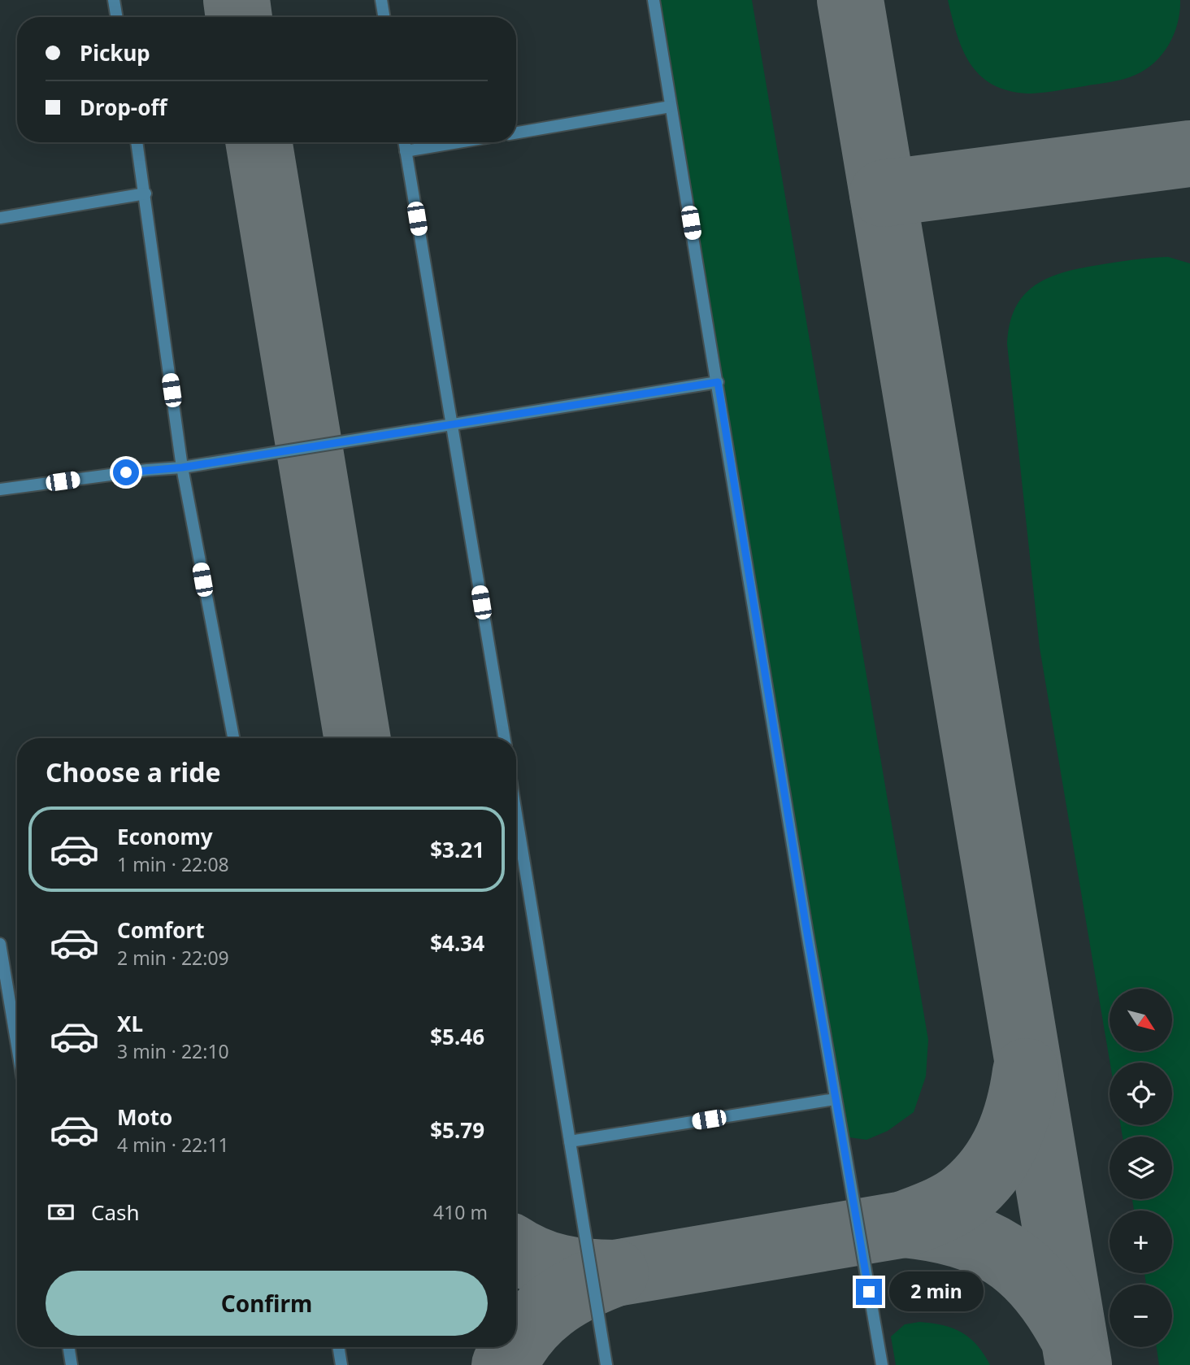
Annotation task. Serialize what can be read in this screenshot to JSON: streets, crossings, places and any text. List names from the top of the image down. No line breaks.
{"north":"bottom right","page":{"banner":["Pickup","Drop-off"],"heading":"Choose a ride","list":[{"name":"Economy","note":"1 min · 22:08","value":"$3.21"},{"name":"Comfort","note":"2 min · 22:09","value":"$4.34"},{"name":"XL","note":"3 min · 22:10","value":"$5.46"},{"name":"Moto","note":"4 min · 22:11","value":"$5.79"}],"map_buttons":["+","−"],"pay":["Cash","410 m"],"buttons":"Confirm","bubble":"2 min"}}
